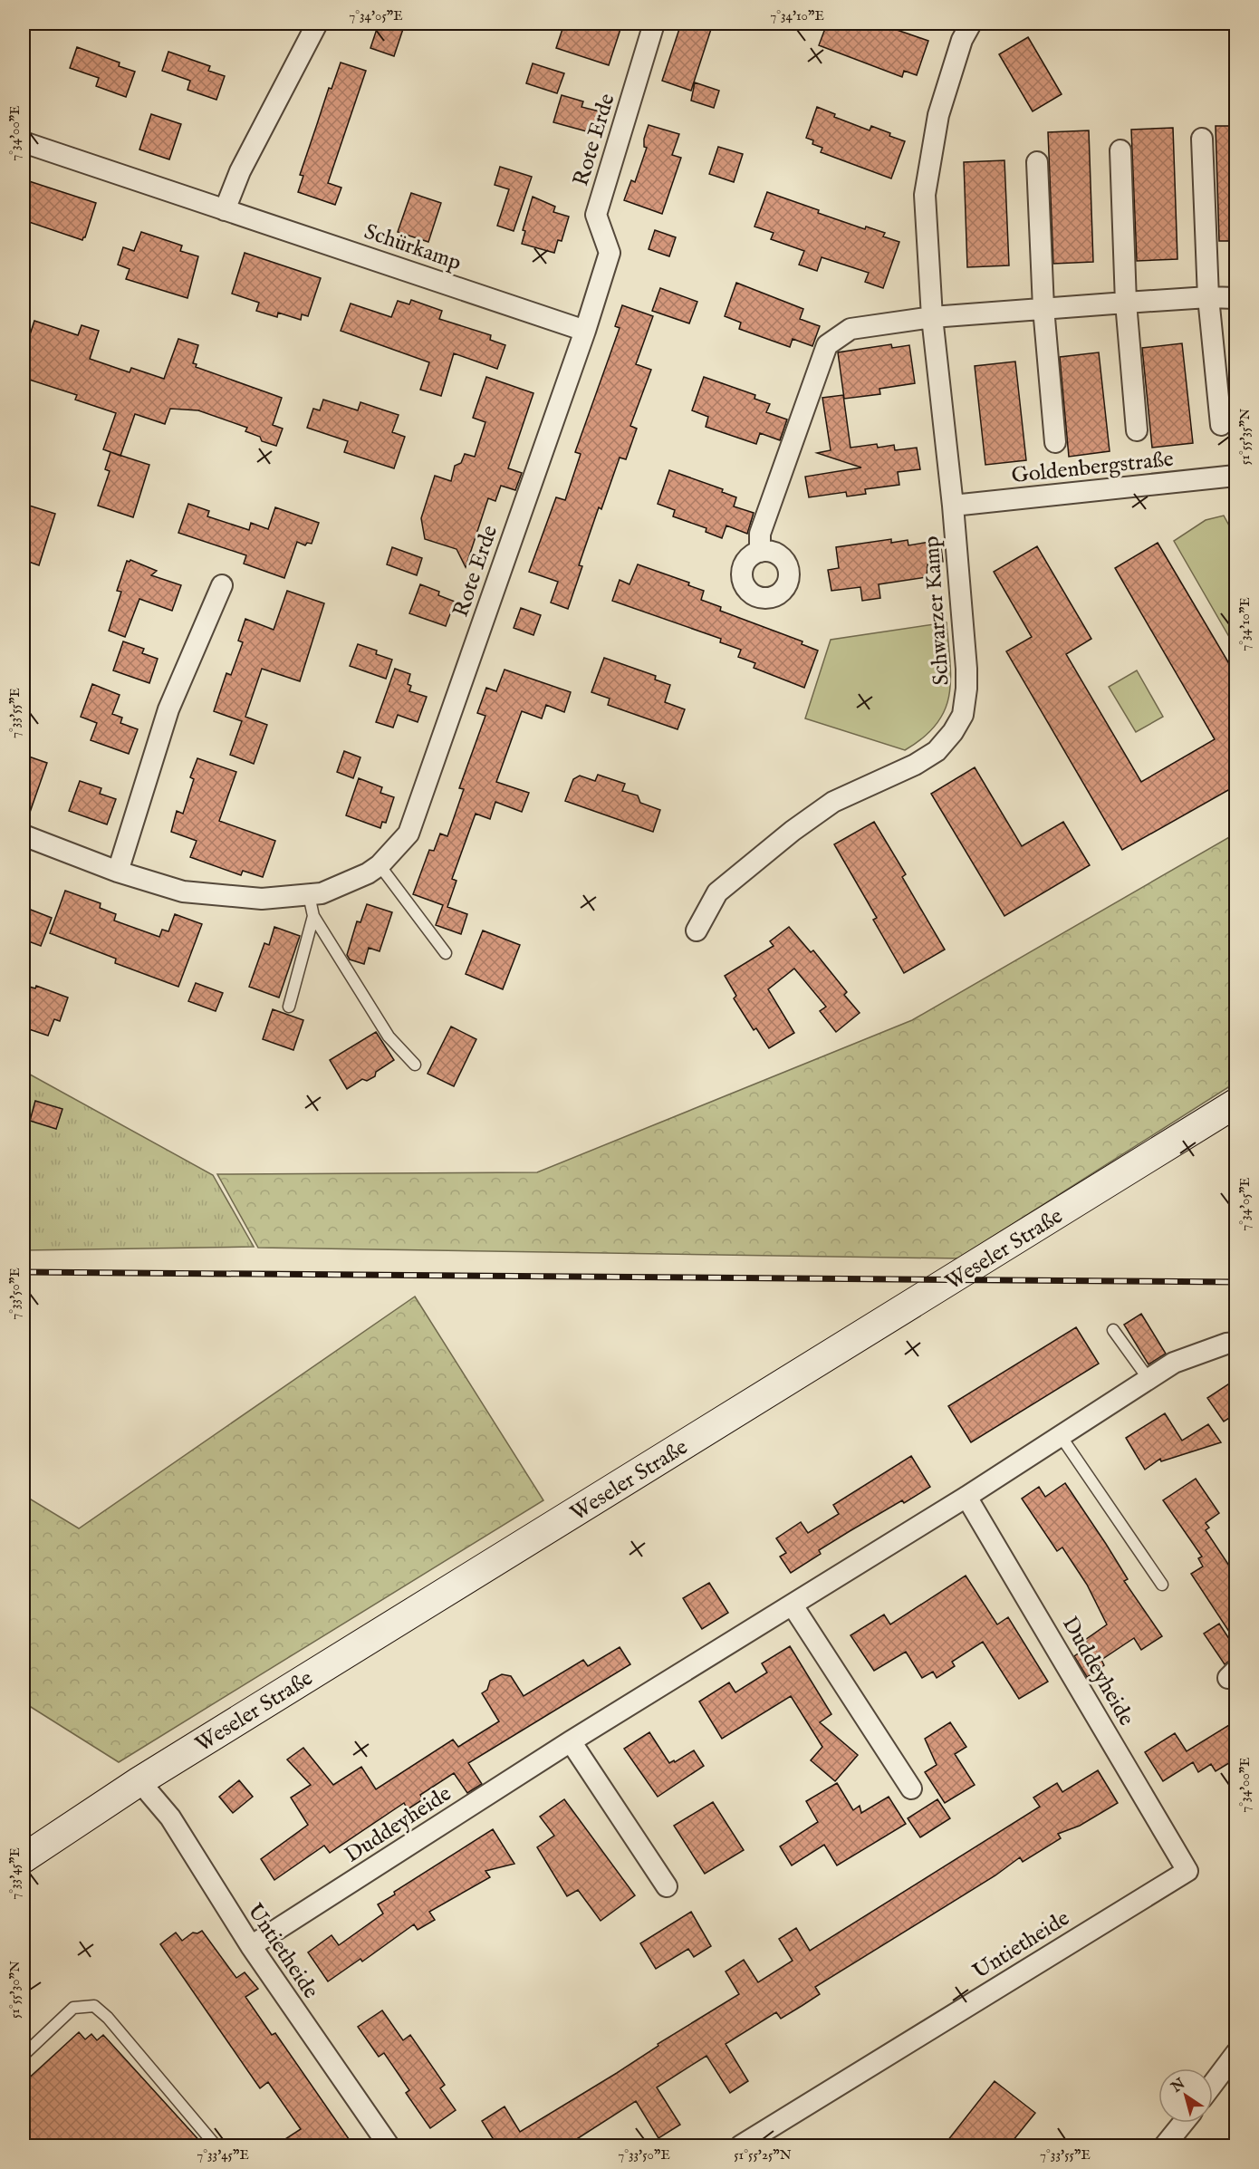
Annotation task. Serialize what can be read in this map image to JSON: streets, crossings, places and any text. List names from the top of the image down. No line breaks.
{"streets":{"main road":["Weseler Straße"],"street":["Rote Erde","Schürkamp","Goldenbergstraße","Schwarzer Kamp","Duddeyheide","Untietheide"]},"crossings":[["Rote Erde","Schürkamp"],["Goldenbergstraße","Schwarzer Kamp"],["Weseler Straße","Untietheide"],["Duddeyheide","Untietheide"]],"north":"top left","coordinates":["7°34'05\"E","7°34'10\"E","7°34'00\"E","51°55'35\"N","7°33'55\"E","7°33'50\"E","7°33'45\"E","51°55'30\"N","51°55'25\"N"]}
